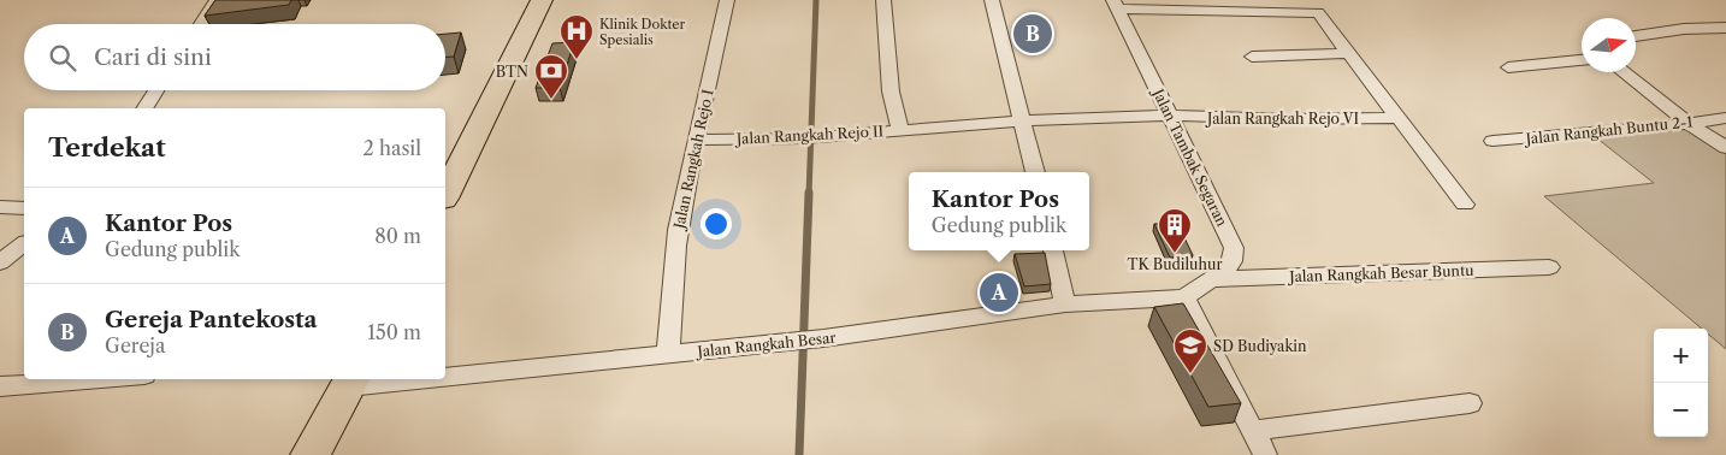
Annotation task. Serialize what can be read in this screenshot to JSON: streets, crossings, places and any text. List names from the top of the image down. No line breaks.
{"streets":{"street":["Jalan Rangkah Rejo VI","Jalan Rangkah Buntu 2-1","Jalan Rangkah Rejo II","Jalan Tambak Segaran","Jalan Rangkah Rejo I","Jalan Rangkah Besar Buntu","Jalan Rangkah Besar"]},"crossings":[["Jalan Rangkah Rejo VI","Jalan Rangkah Rejo II"],["Jalan Rangkah Rejo VI","Jalan Tambak Segaran"],["Jalan Rangkah Rejo II","Jalan Rangkah Rejo I"],["Jalan Tambak Segaran","Jalan Rangkah Besar Buntu"],["Jalan Tambak Segaran","Jalan Rangkah Besar"],["Jalan Rangkah Rejo I","Jalan Rangkah Besar"]],"places":{"hospital":["Klinik Dokter Spesialis"],"bank":["BTN"],"building":["TK Budiluhur"],"school or university":["SD Budiyakin"]},"north":"right","page":{"pins":["B","A"],"search":"Cari di sini","heading":["Terdekat","2 hasil"],"popup":["Kantor Pos","Gedung publik"],"list":[{"mark":"A","name":"Kantor Pos","note":"Gedung publik","value":"80 m"},{"mark":"B","name":"Gereja Pantekosta","note":"Gereja","value":"150 m"}],"map_buttons":["+","−"]}}
